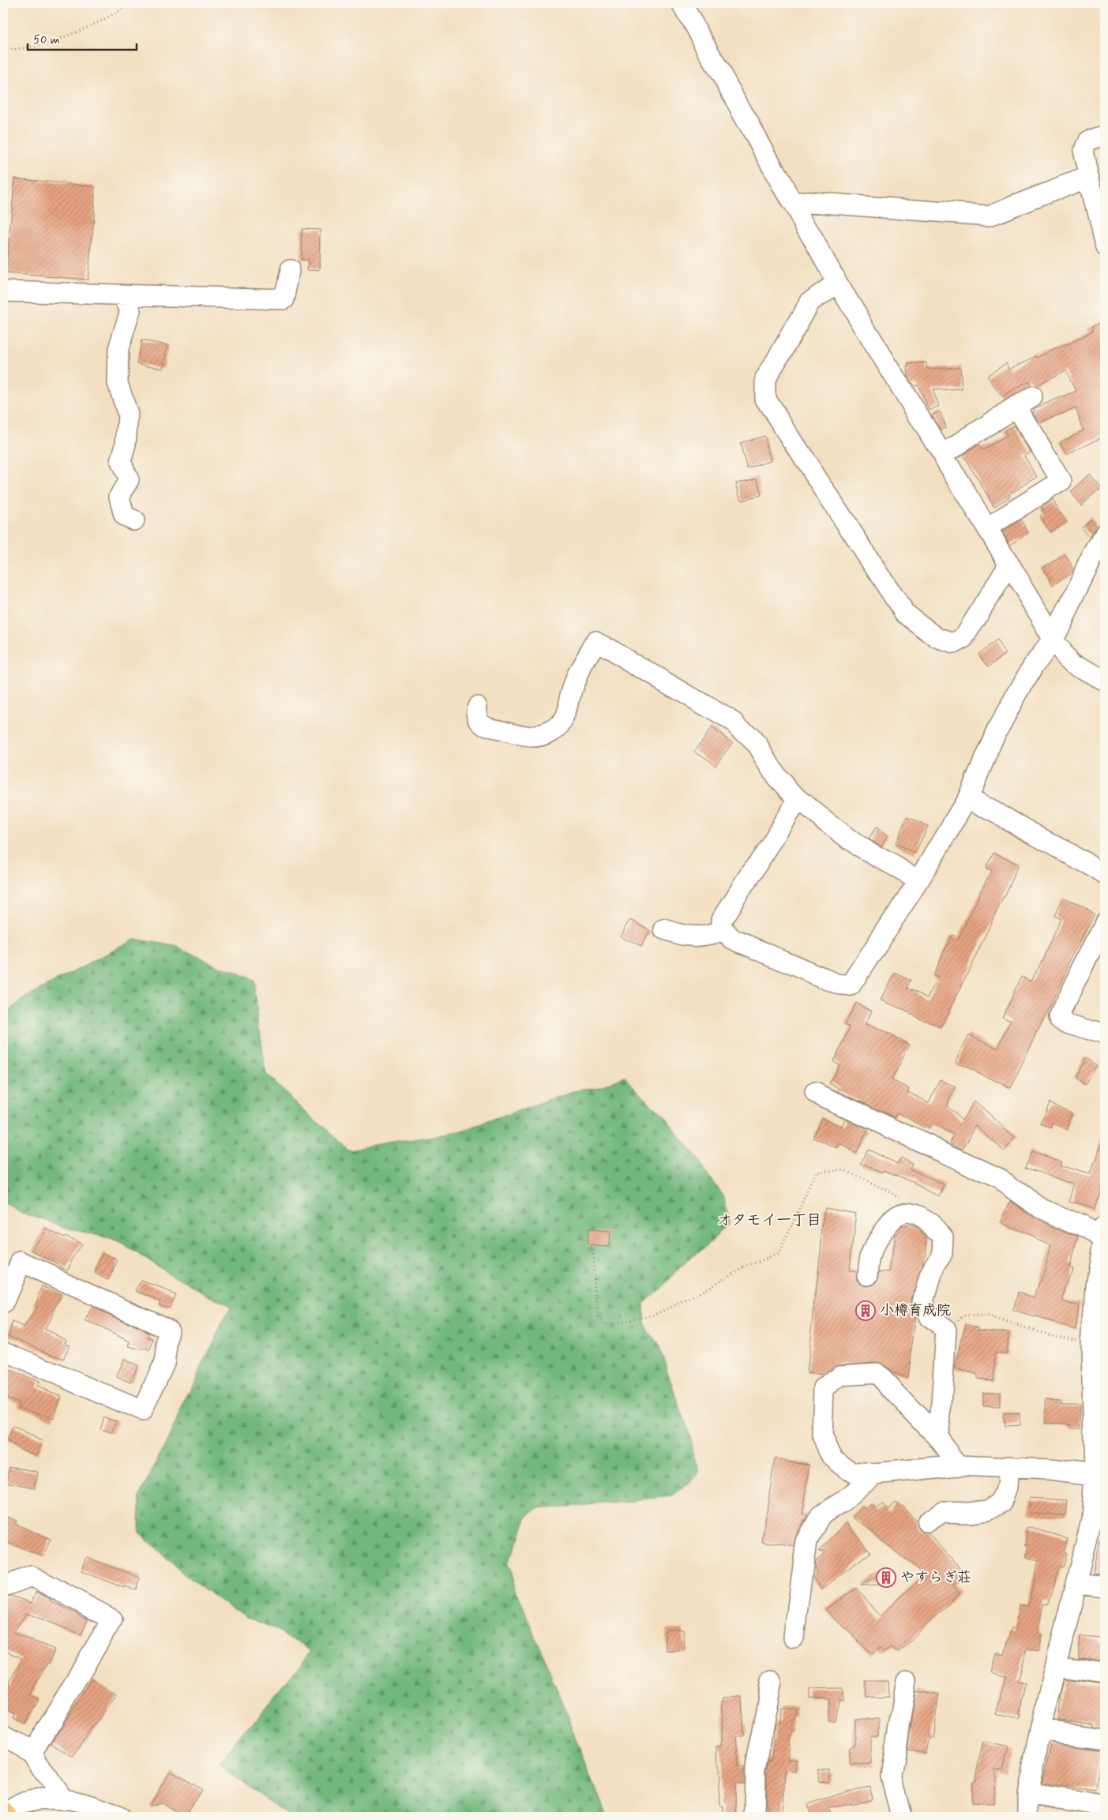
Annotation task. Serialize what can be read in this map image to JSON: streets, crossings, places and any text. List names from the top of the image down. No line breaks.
{"districts":["オタモイ一丁目"],"places":{"building":["小樽育成院","やすらぎ荘"]},"scale_bar":"50 m"}
